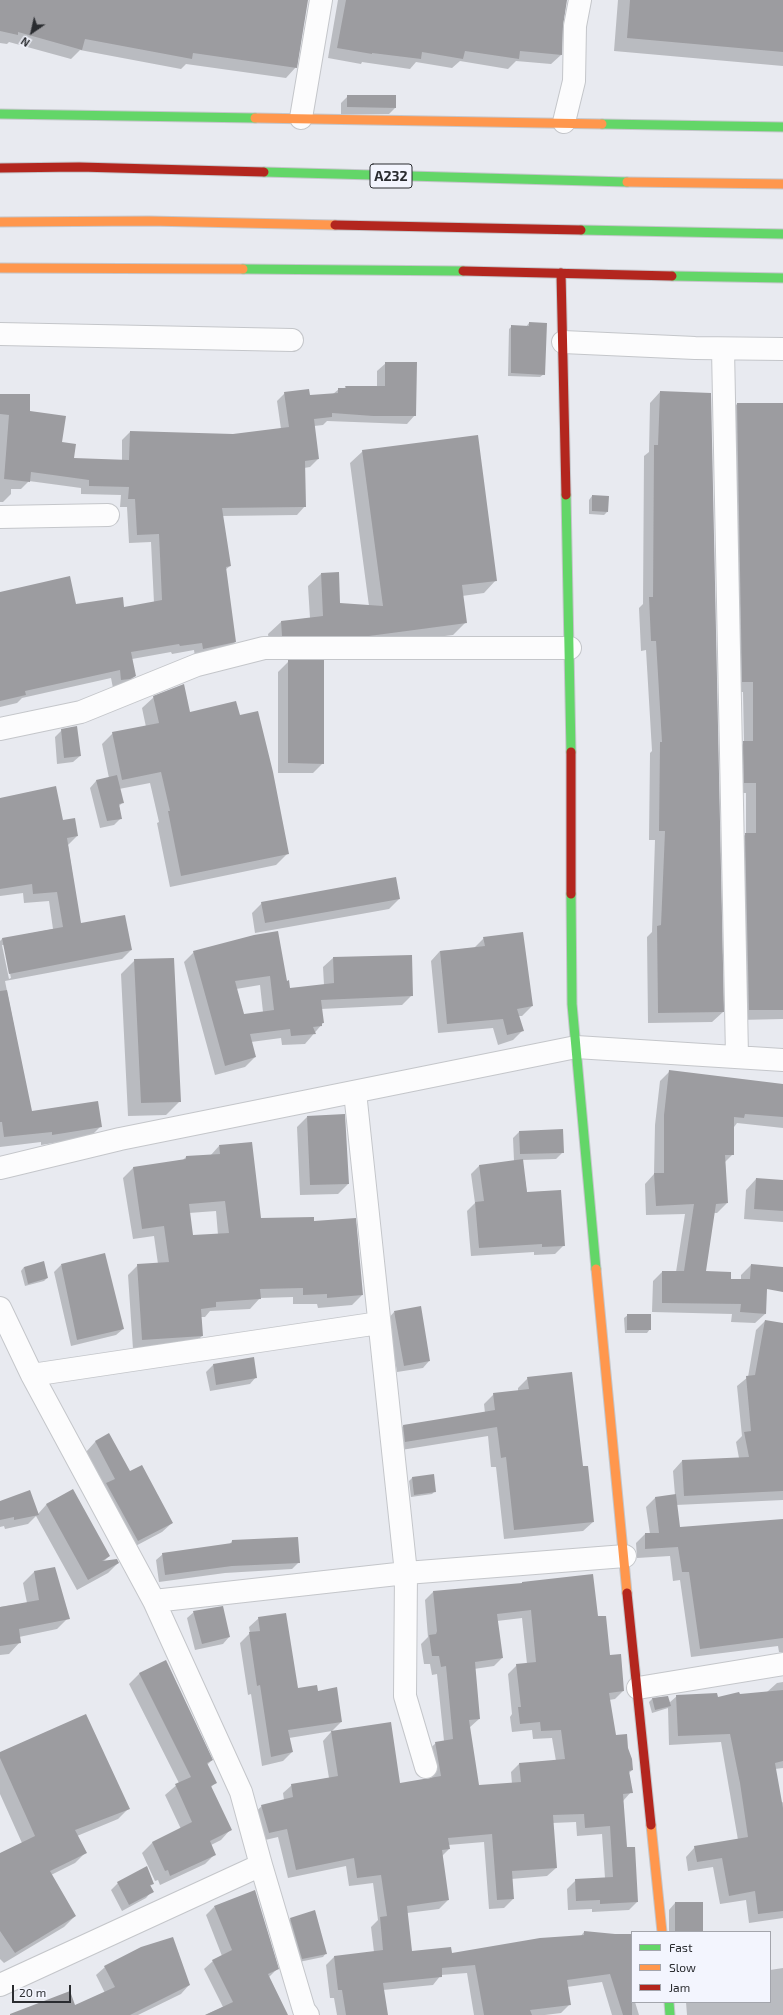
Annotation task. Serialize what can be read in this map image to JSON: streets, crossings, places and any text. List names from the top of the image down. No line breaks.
{"streets":{"main road":["A232"]},"legend":["Fast","Slow","Jam"],"scale_bar":"20 m","north":"bottom left"}
